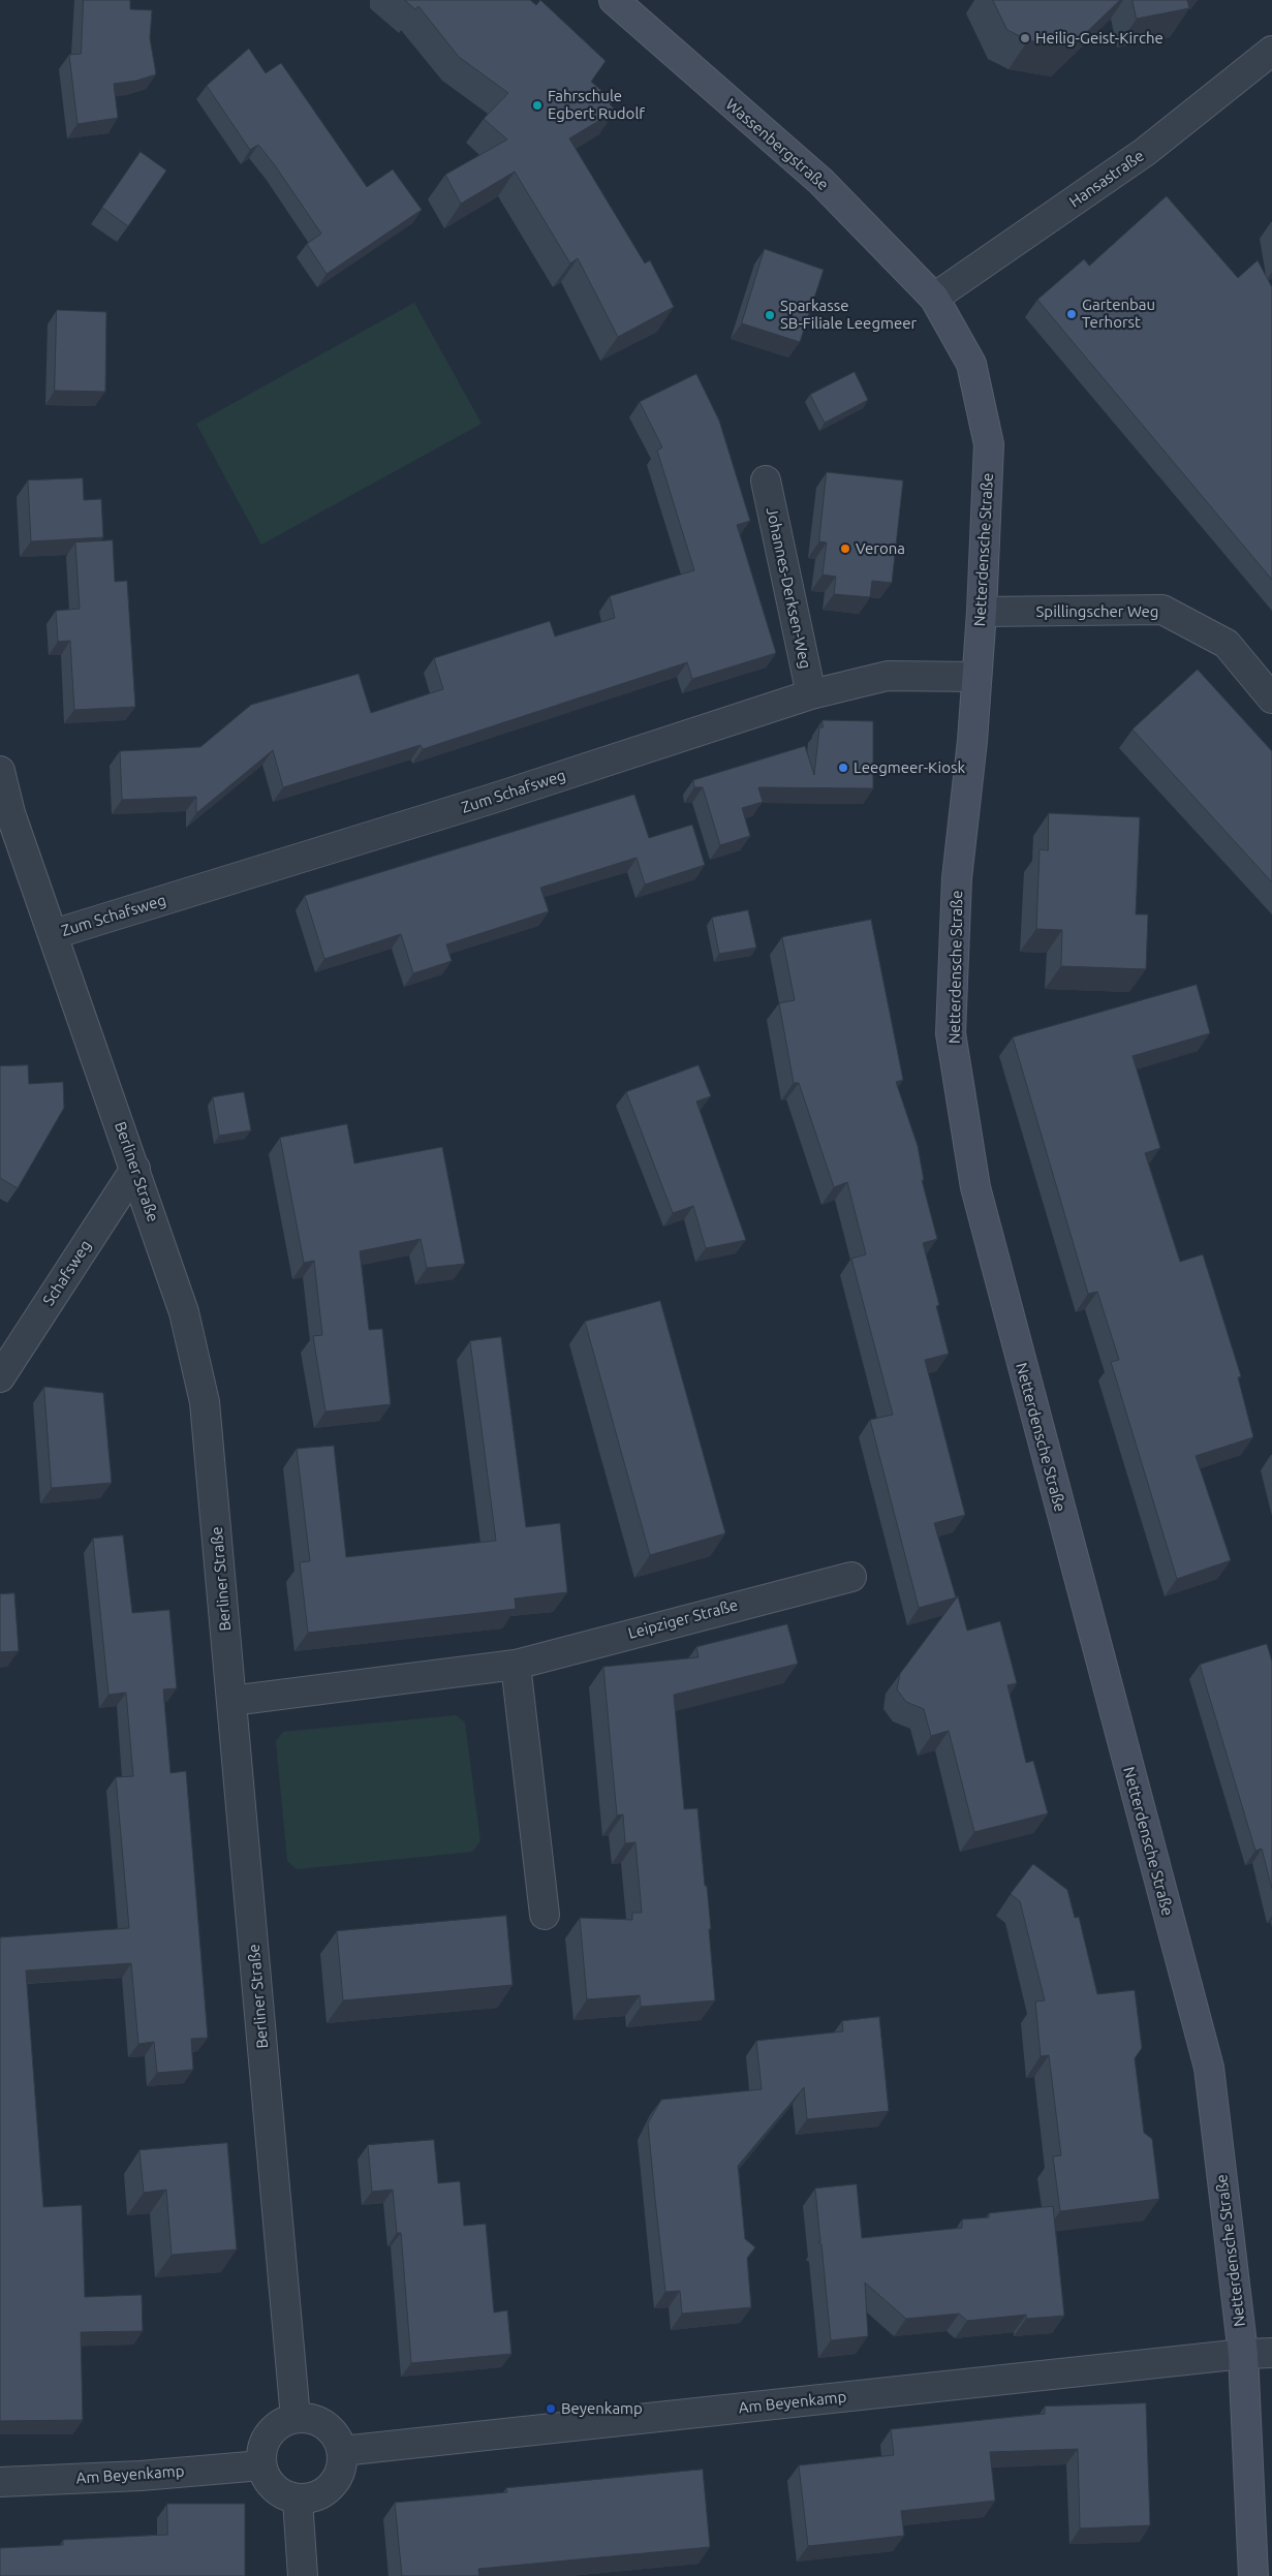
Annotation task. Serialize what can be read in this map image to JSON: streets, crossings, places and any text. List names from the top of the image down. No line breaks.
{"streets":{"street":["Wassenbergstraße","Hansastraße","Netterdensche Straße","Johannes-Derksen-Weg","Spillingscher Weg","Zum Schafsweg","Berliner Straße","Schafsweg","Leipziger Straße","Am Beyenkamp"]},"crossings":[["Wassenbergstraße","Hansastraße"],["Wassenbergstraße","Netterdensche Straße"],["Hansastraße","Netterdensche Straße"],["Netterdensche Straße","Spillingscher Weg"],["Netterdensche Straße","Zum Schafsweg"],["Netterdensche Straße","Am Beyenkamp"],["Johannes-Derksen-Weg","Zum Schafsweg"],["Zum Schafsweg","Berliner Straße"],["Berliner Straße","Schafsweg"],["Berliner Straße","Leipziger Straße"],["Berliner Straße","Am Beyenkamp"]],"places":["Heilig-Geist-Kirche","Fahrschule Egbert Rudolf","Gartenbau Terhorst","Sparkasse SB-Filiale Leegmeer","Verona","Leegmeer-Kiosk","Beyenkamp"]}
